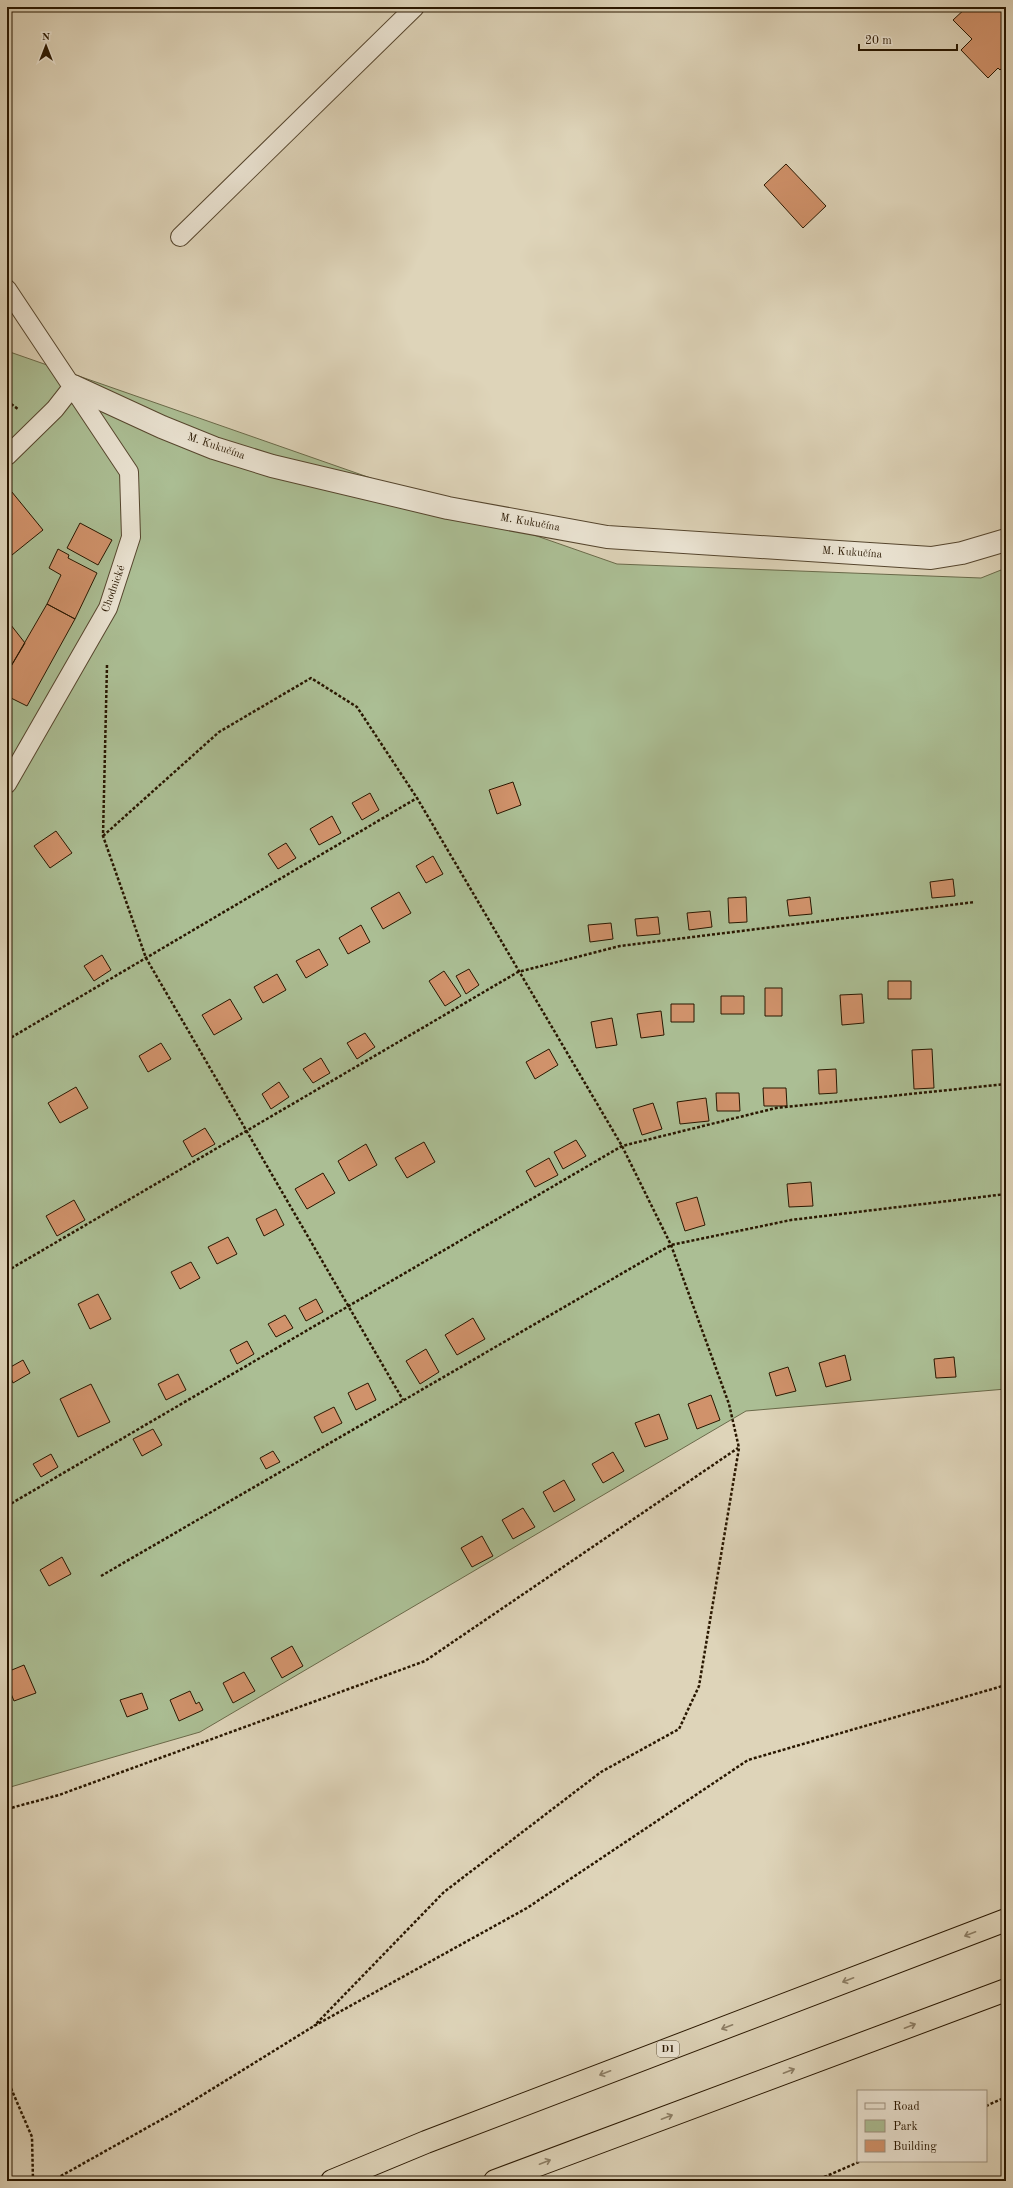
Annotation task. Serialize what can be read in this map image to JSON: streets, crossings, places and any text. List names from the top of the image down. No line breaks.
{"streets":{"highway":["D1"],"street":["M. Kukučína"],"lane":["Chodnické"]},"crossings":[["M. Kukučína","Chodnické"]],"legend":["Road","Park","Building"],"scale_bar":"20 m","north":"top"}
